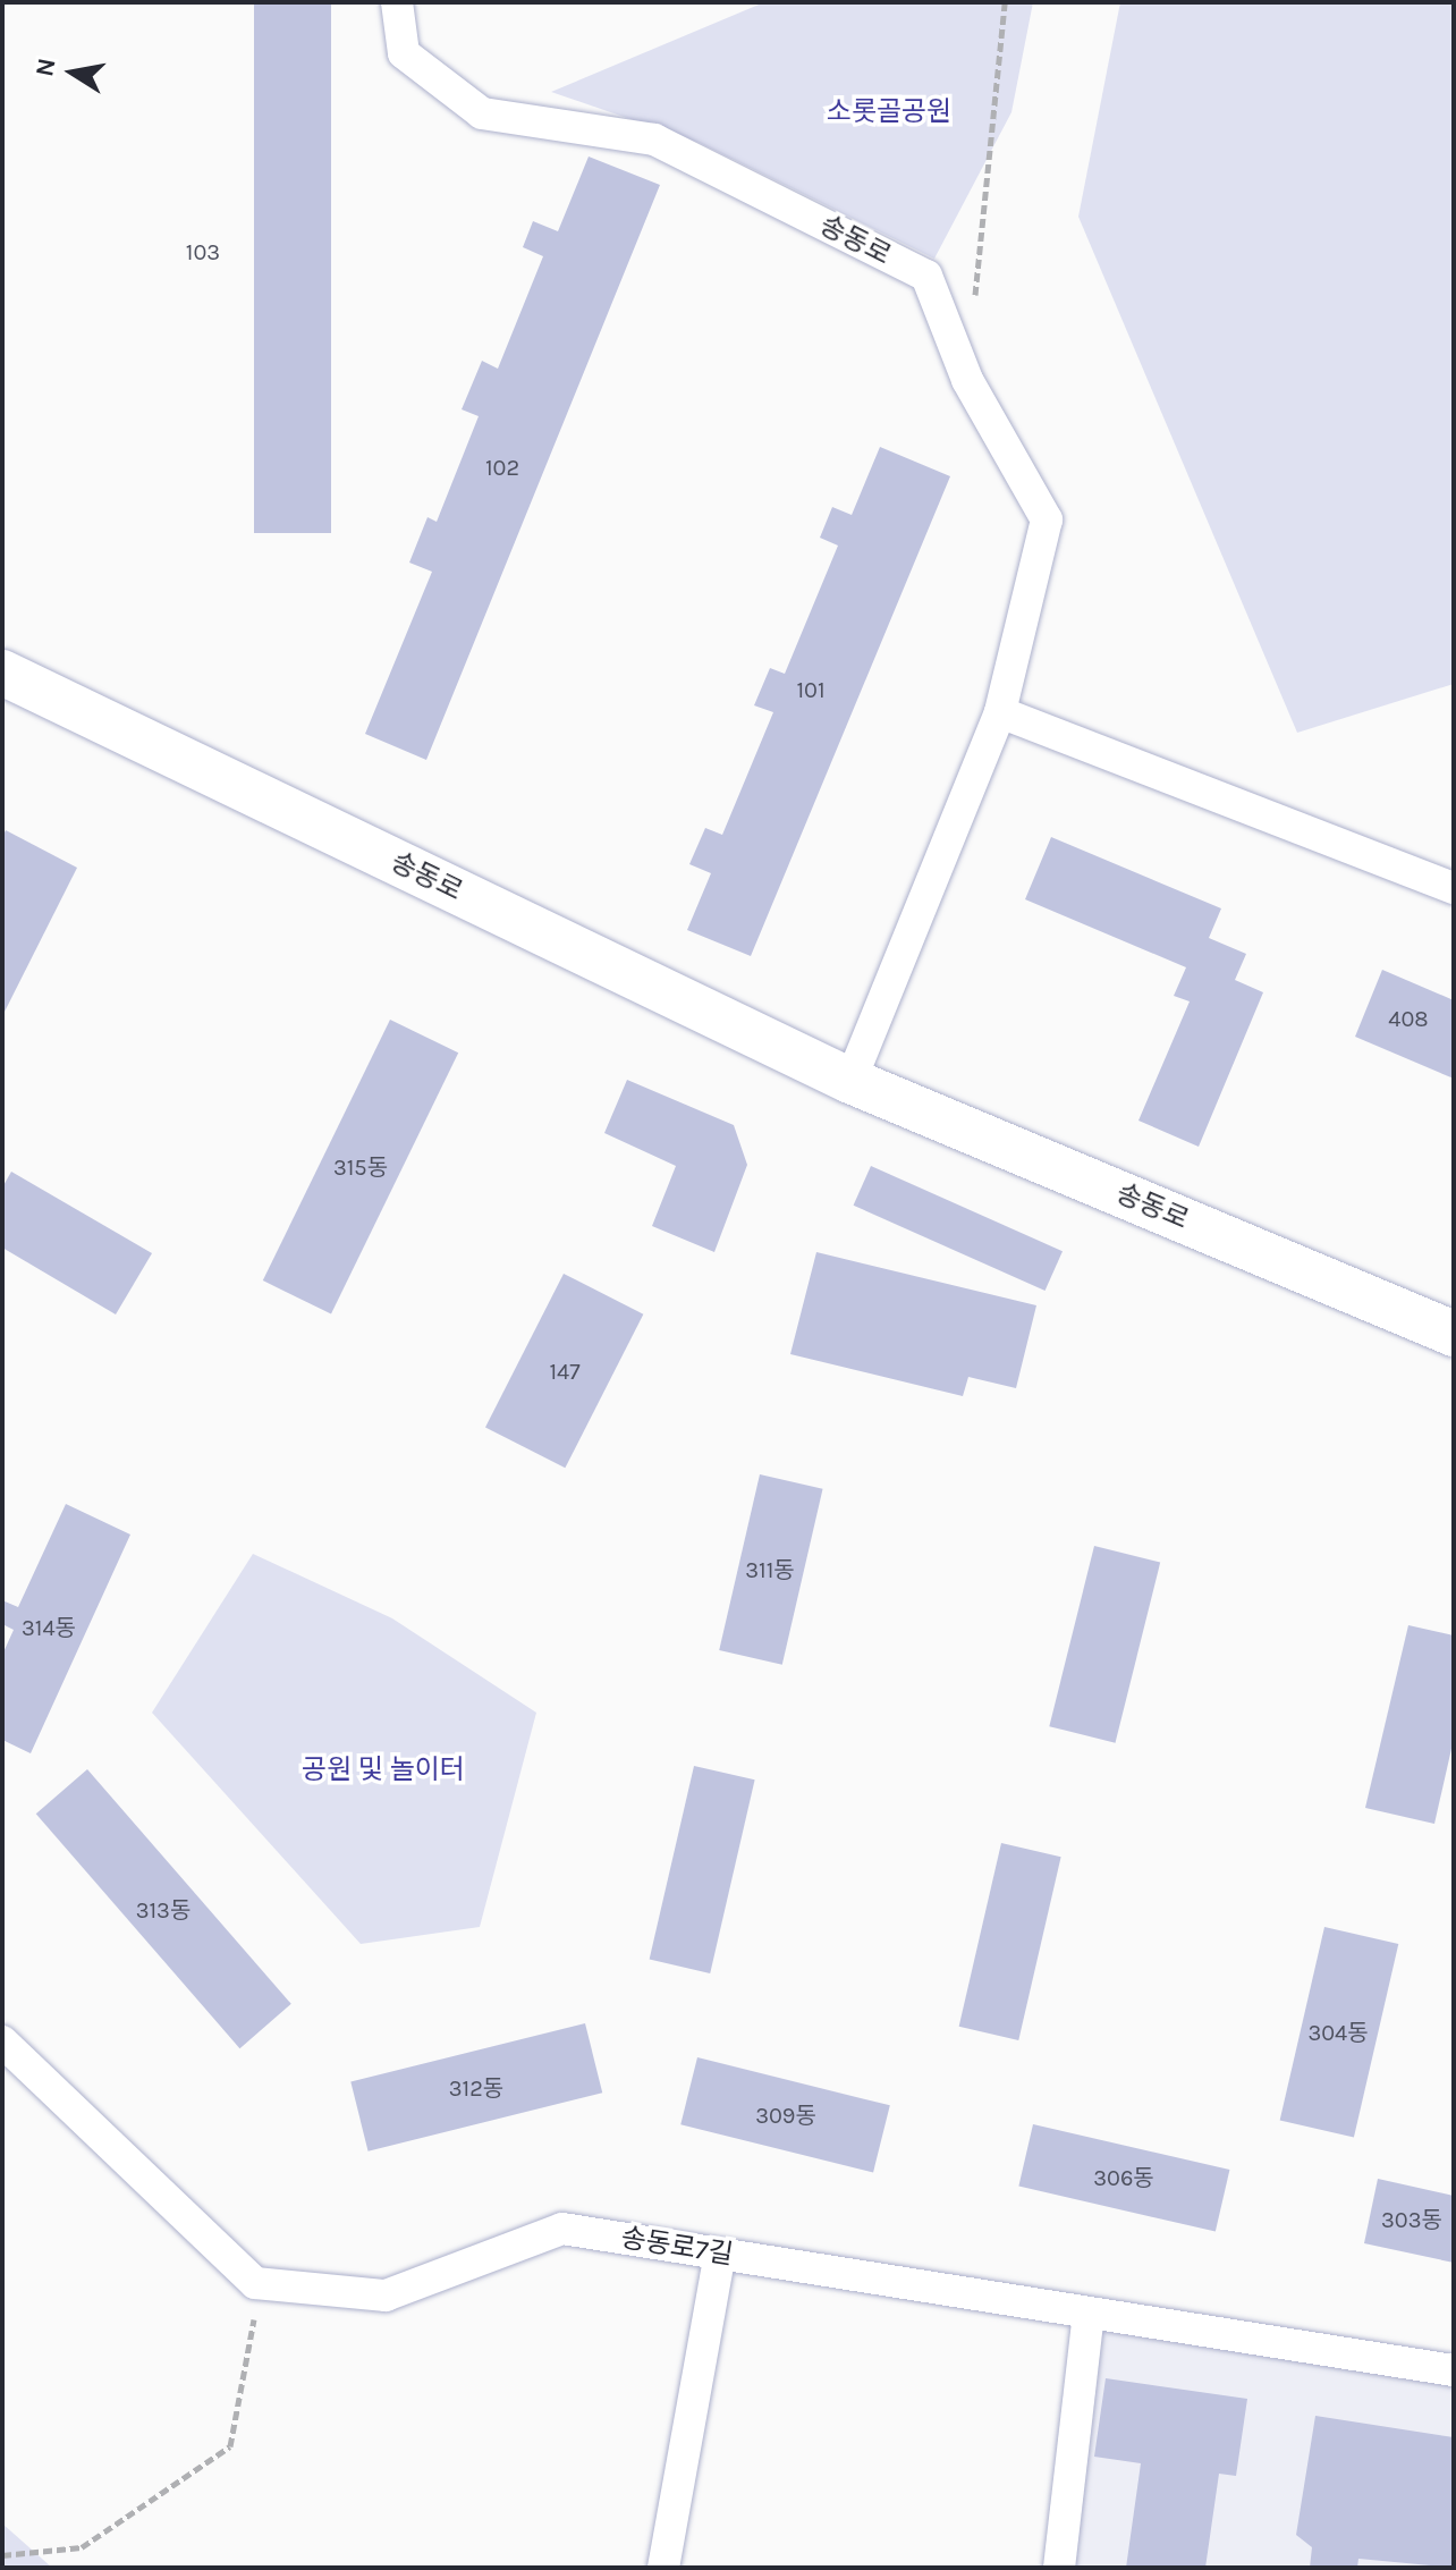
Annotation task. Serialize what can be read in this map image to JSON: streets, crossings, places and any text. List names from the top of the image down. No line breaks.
{"streets":{"street":["송동로","송동로7길"]},"parks":["소롯골공원","공원 및 놀이터"],"house_numbers":["103","102","101","408","315동","147","311동","314동","313동","304동","312동","309동","306동","303동"],"north":"left"}
